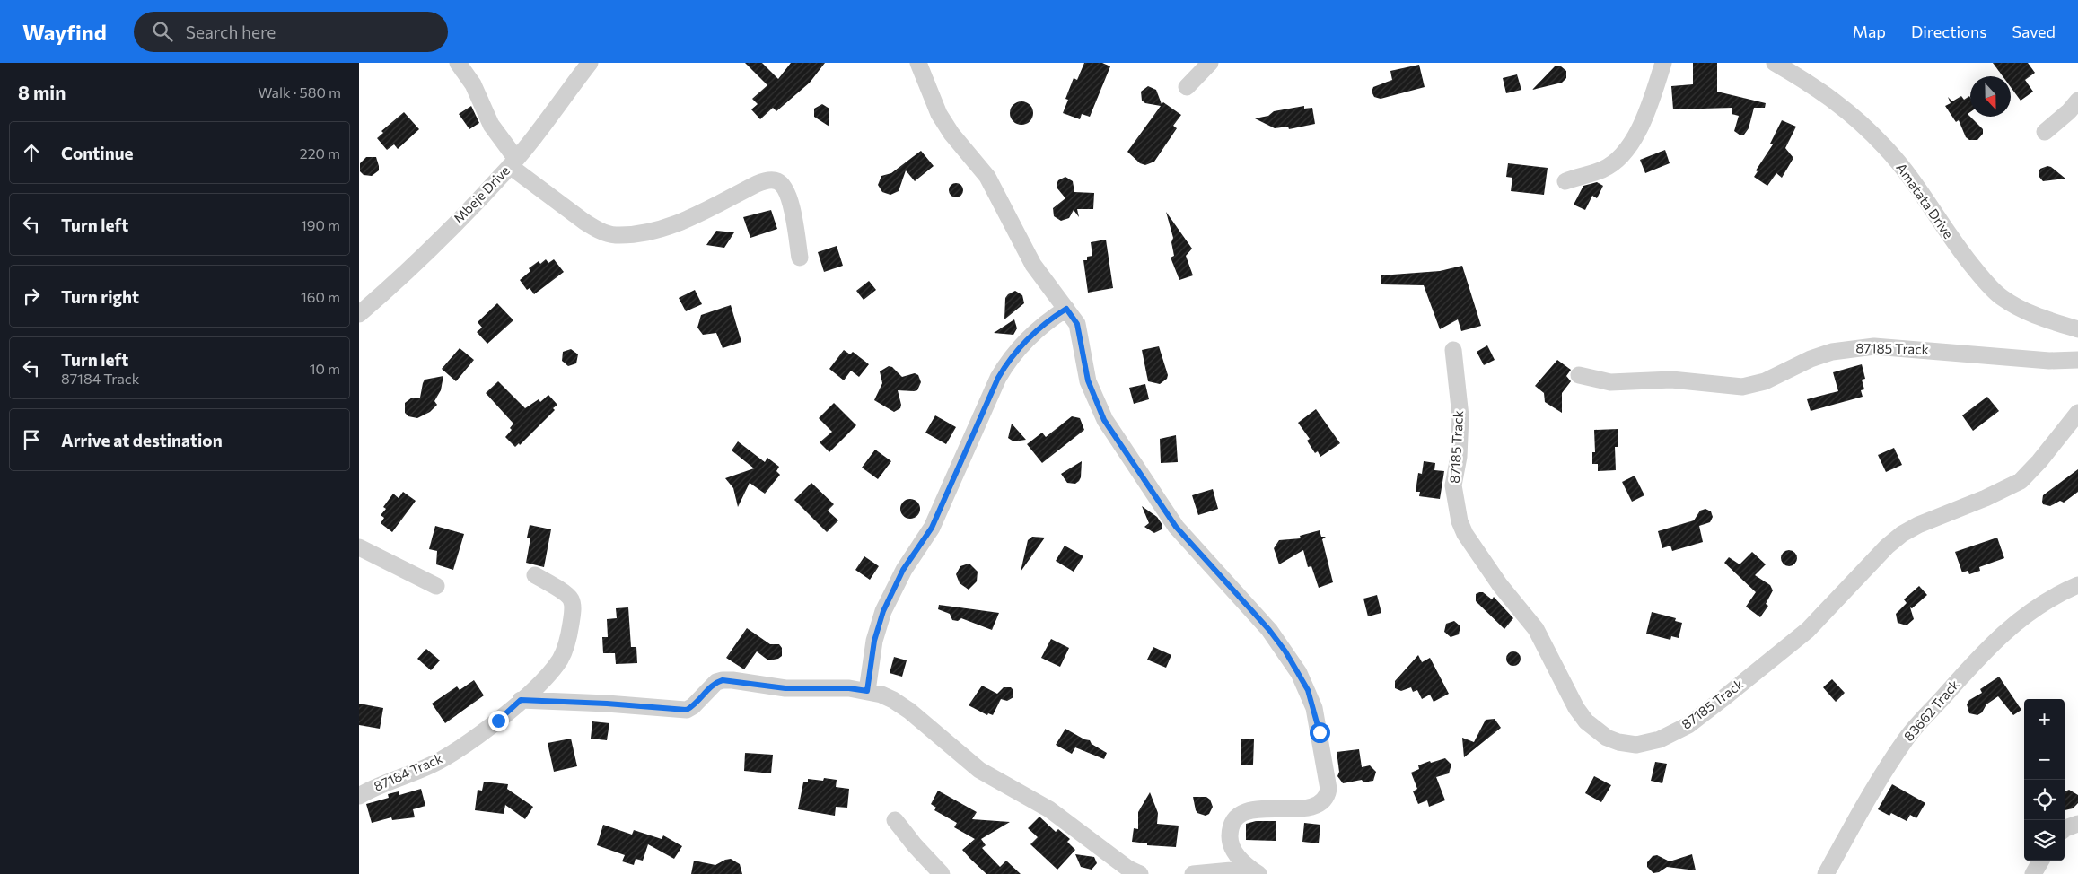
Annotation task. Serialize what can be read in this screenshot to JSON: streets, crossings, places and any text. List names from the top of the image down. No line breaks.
{"streets":{"street":["Mbeje Drive","Amatata Drive","87185 Track","83662 Track","87184 Track"]},"north":"bottom","page":{"header":"Wayfind","search":"Search here","nav":["Map","Directions","Saved"],"heading":["8 min","Walk · 580 m"],"list":[["Continue","220 m"],["Turn left","190 m"],["Turn right","160 m"],["Turn left","87184 Track","10 m"],"Arrive at destination"],"map_buttons":["+","−"]}}
